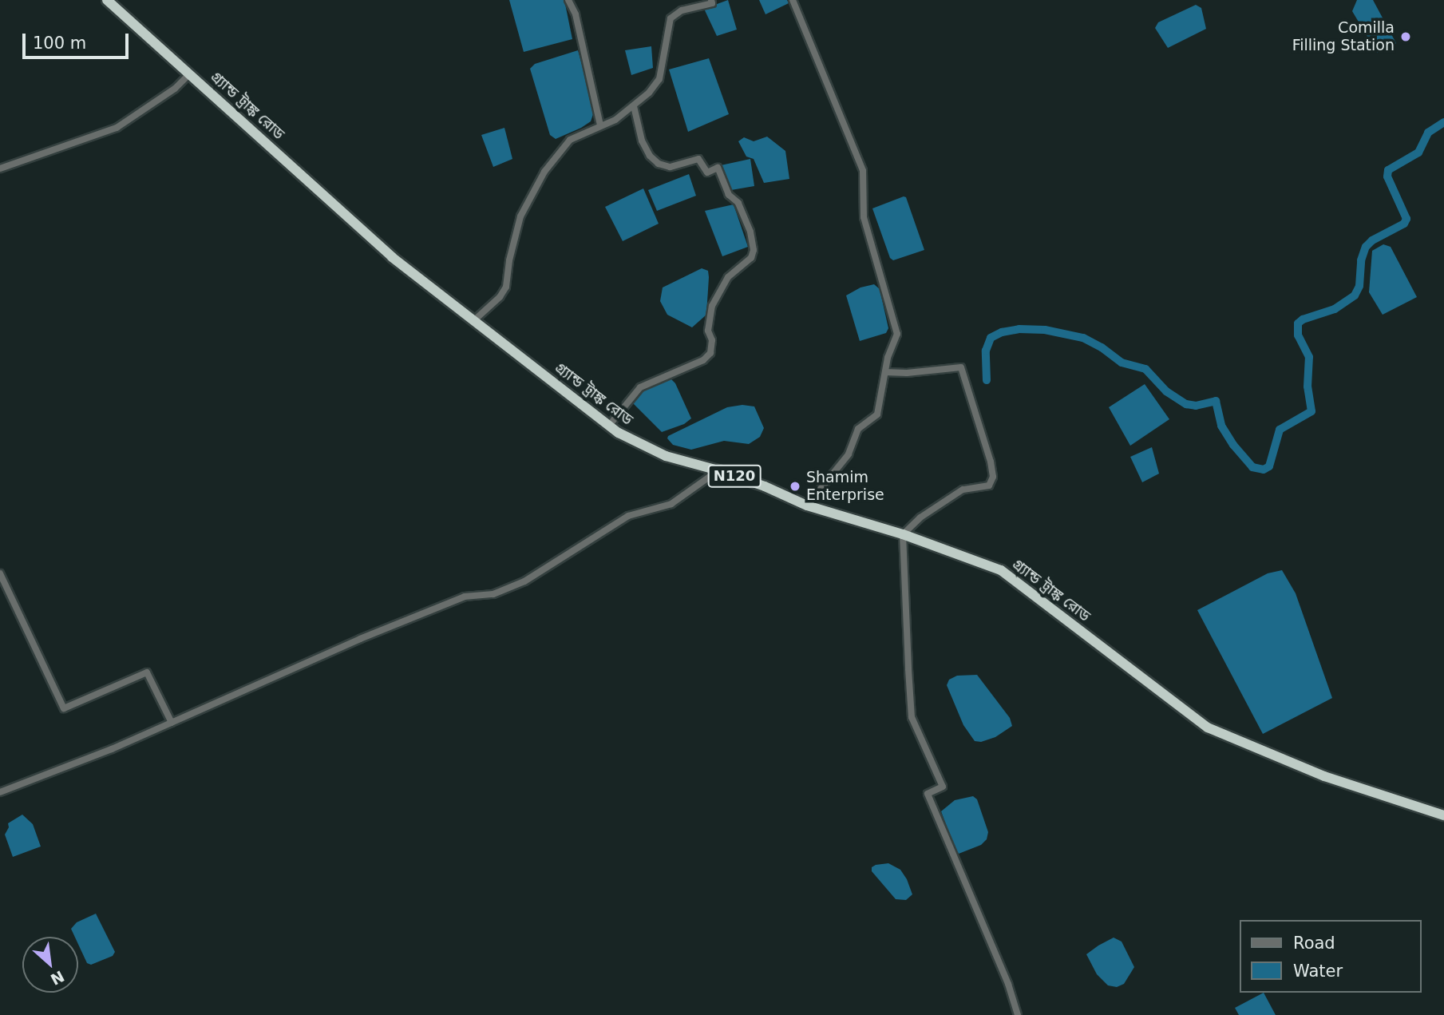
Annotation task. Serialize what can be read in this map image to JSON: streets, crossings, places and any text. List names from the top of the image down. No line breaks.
{"streets":{"highway":["গ্র্যান্ড ট্রাঙ্ক রোড","N120"]},"places":["Comilla Filling Station","Shamim Enterprise"],"legend":["Road","Water"],"scale_bar":"100 m","north":"bottom right"}
